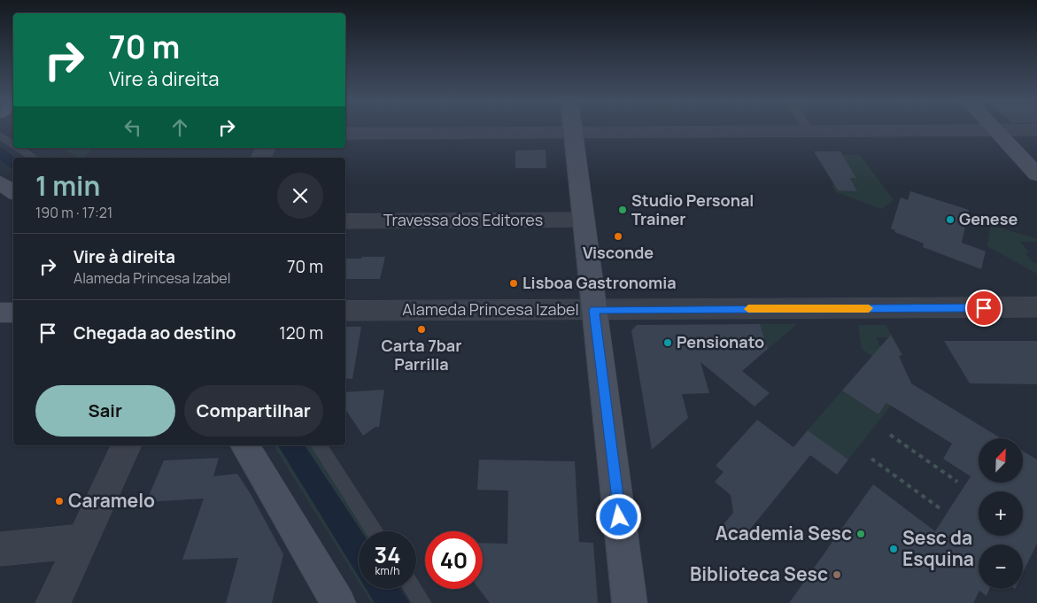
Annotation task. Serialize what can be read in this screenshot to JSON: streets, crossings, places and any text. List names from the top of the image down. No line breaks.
{"streets":{"street":["Travessa dos Editores","Alameda Princesa Izabel"]},"places":["Studio Personal Trainer","Genese","Visconde","Lisboa Gastronomia","Carta 7bar Parrilla","Pensionato","Caramelo","Academia Sesc","Sesc da Esquina","Biblioteca Sesc"],"north":"top right","page":{"turn":["70 m","Vire à direita"],"heading":["1 min","190 m · 17:21"],"list":[{"name":"Vire à direita","note":"Alameda Princesa Izabel","value":"70 m"},{"name":"Chegada ao destino","value":"120 m"}],"buttons":["Sair","Compartilhar"],"map_buttons":["+","−"],"speed":"34 km/h","limit":"40"}}
